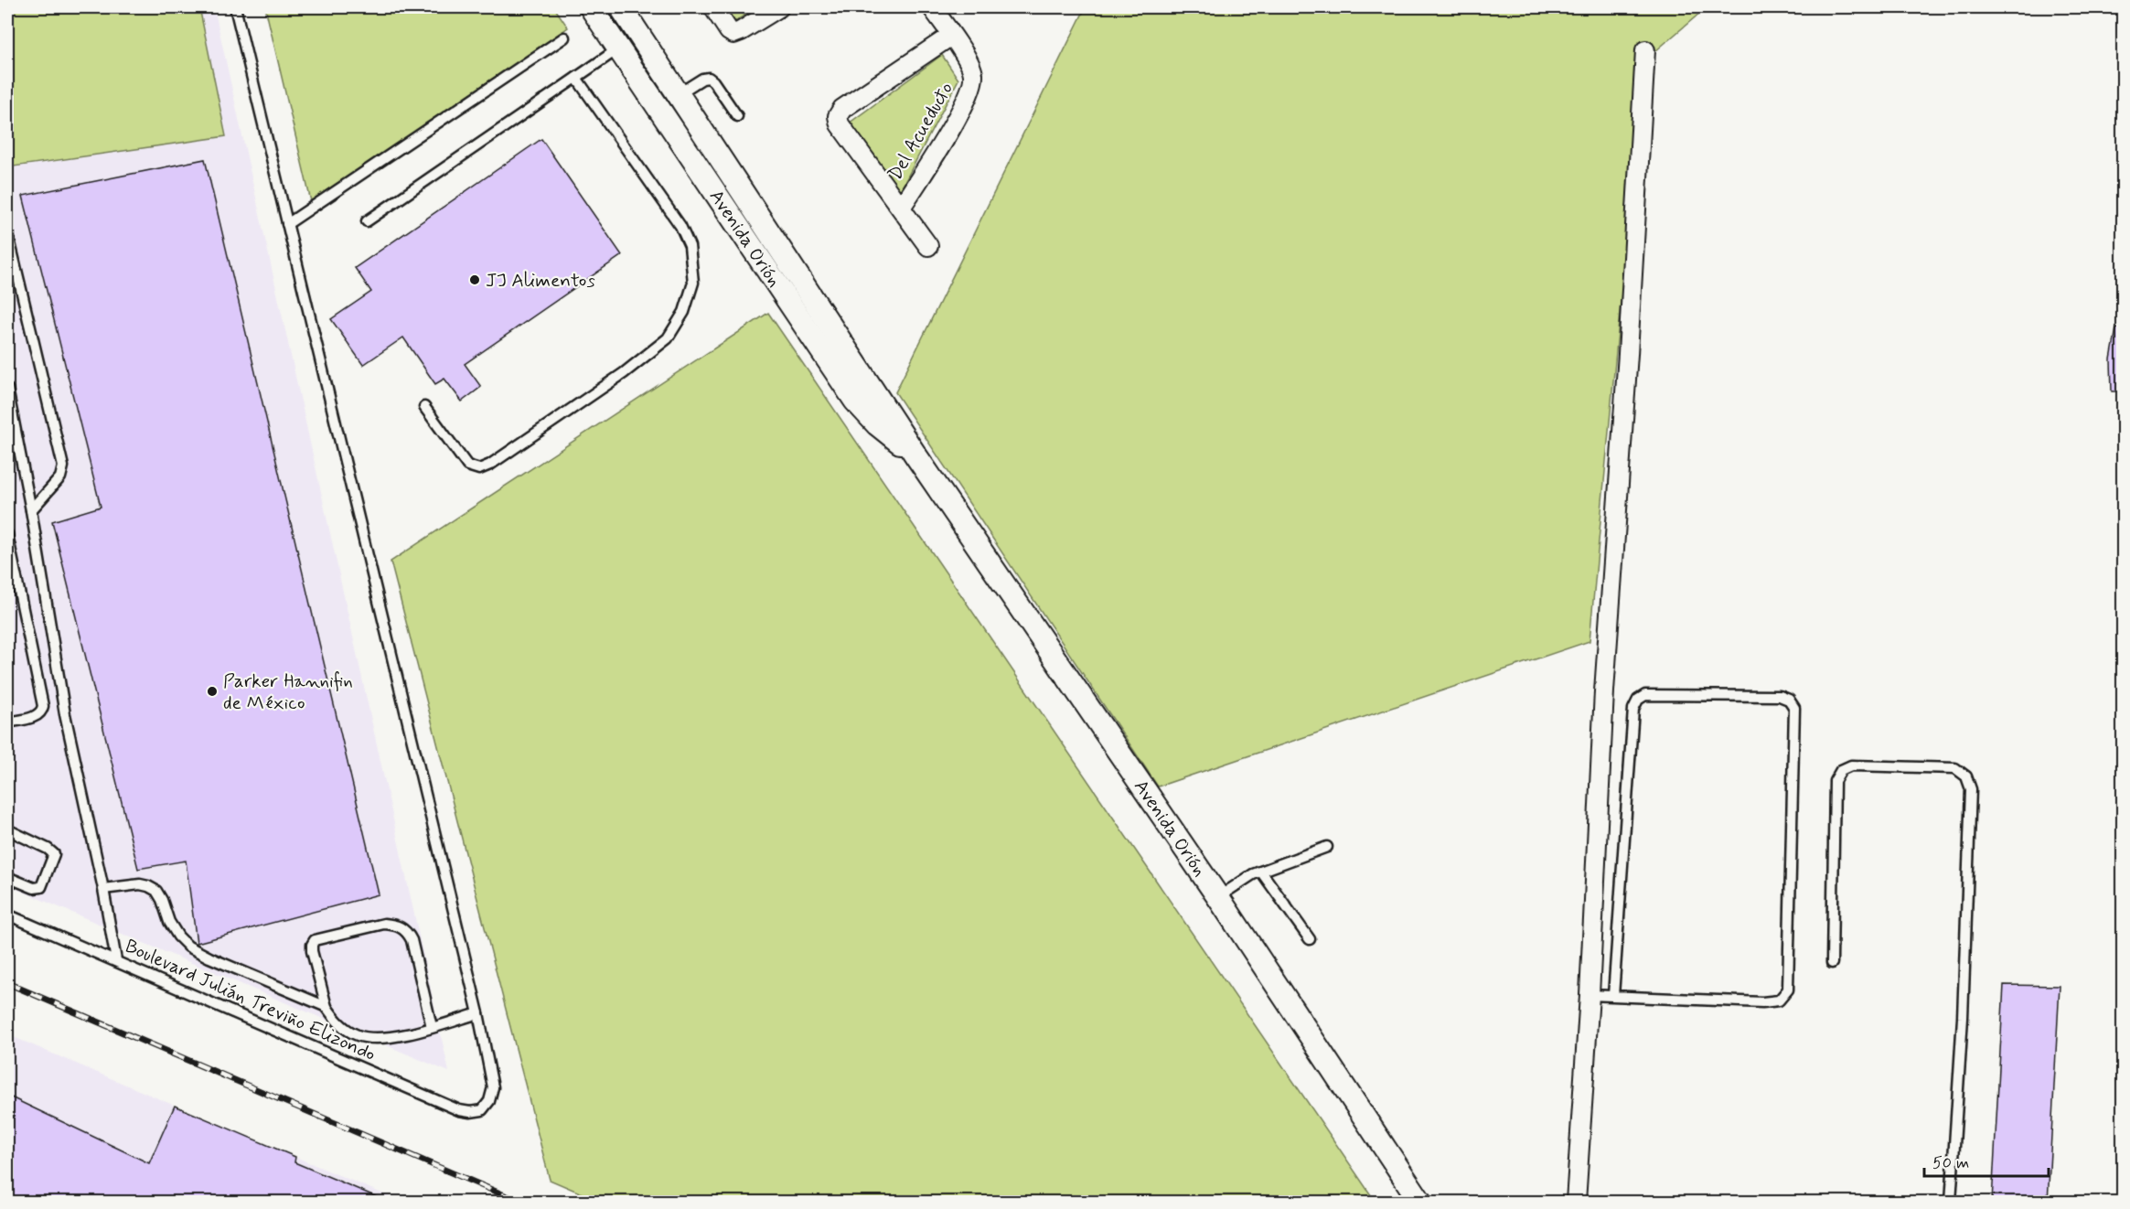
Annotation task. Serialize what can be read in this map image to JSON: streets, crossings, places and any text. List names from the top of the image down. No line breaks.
{"streets":{"street":["Del Acueducto","Avenida Orión"],"lane":["Boulevard Julián Treviño Elizondo"]},"places":["JJ Alimentos","Parker Hannifin de México"],"scale_bar":"50 m"}
